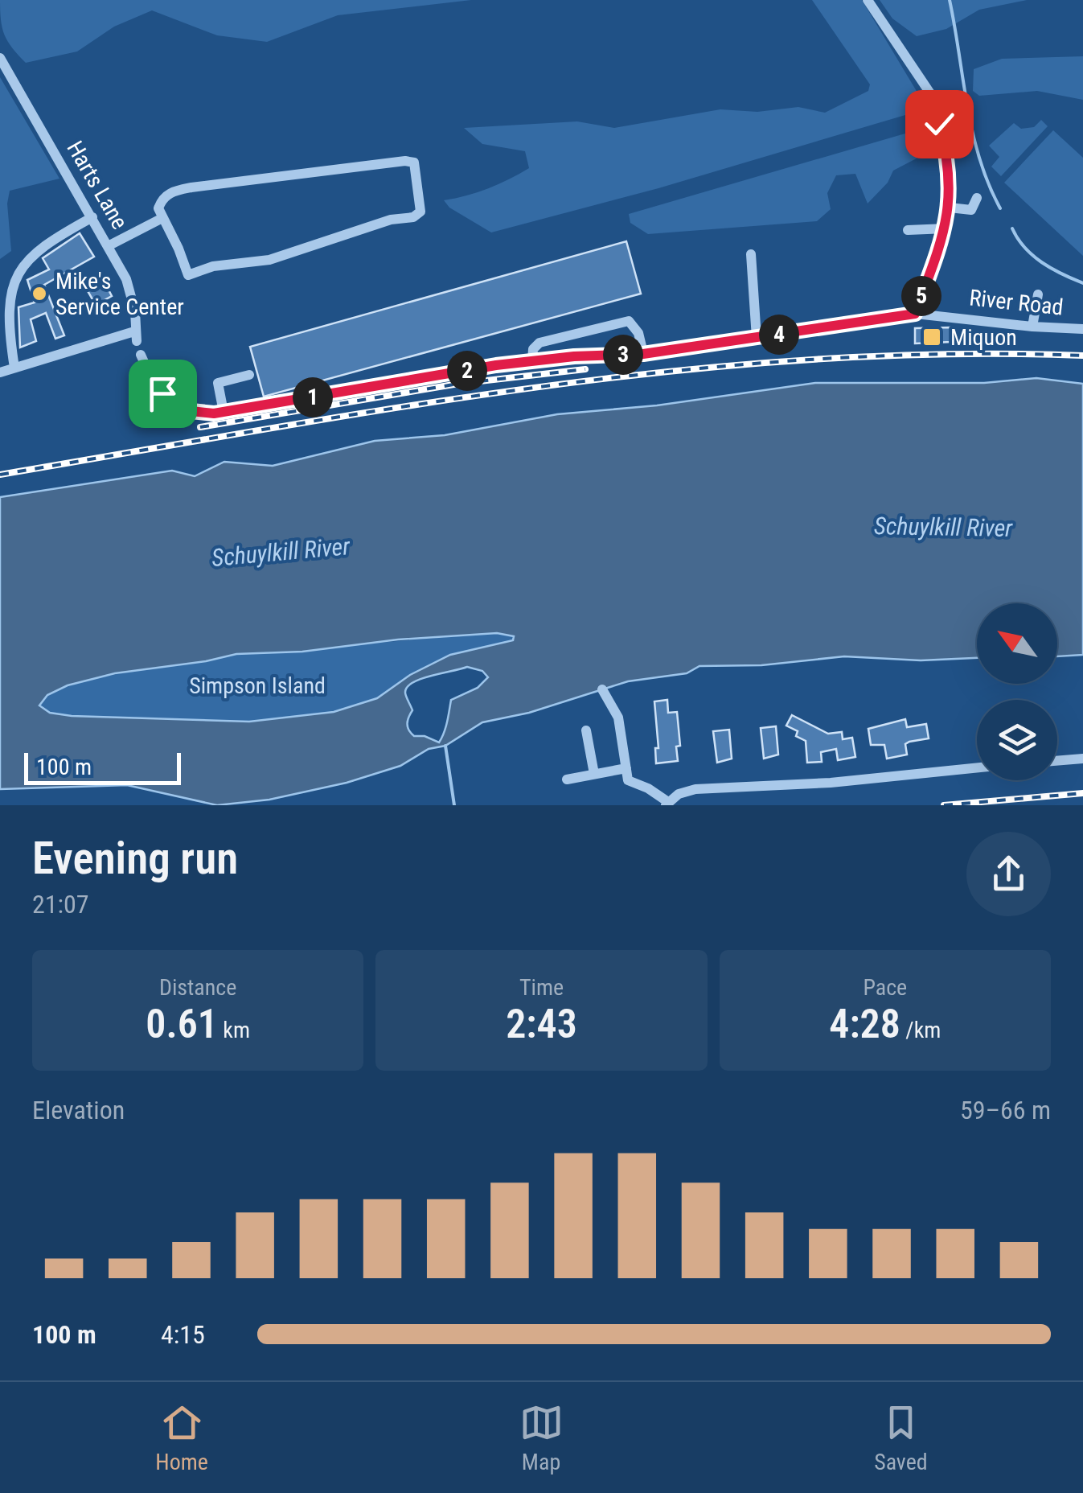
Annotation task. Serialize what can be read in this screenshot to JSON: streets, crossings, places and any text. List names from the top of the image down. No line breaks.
{"streets":{"street":["Harts Lane","River Road"]},"water":["Schuylkill River"],"parks":["Simpson Island"],"places":{"other":["Mike's Service Center"],"transit":["Miquon"]},"scale_bar":"100 m","north":"top left","page":{"pins":["5","4","3","2","1"],"scale":"100 m","heading":["Evening run","21:07"],"stats":[["Distance","0.61 km"],["Time","2:43"],["Pace","4:28 /km"]],"chart":["Elevation","59–66 m"],"list":[{"name":"100 m","note":"4:15"}],"tabs":["Home","Map","Saved"]}}
